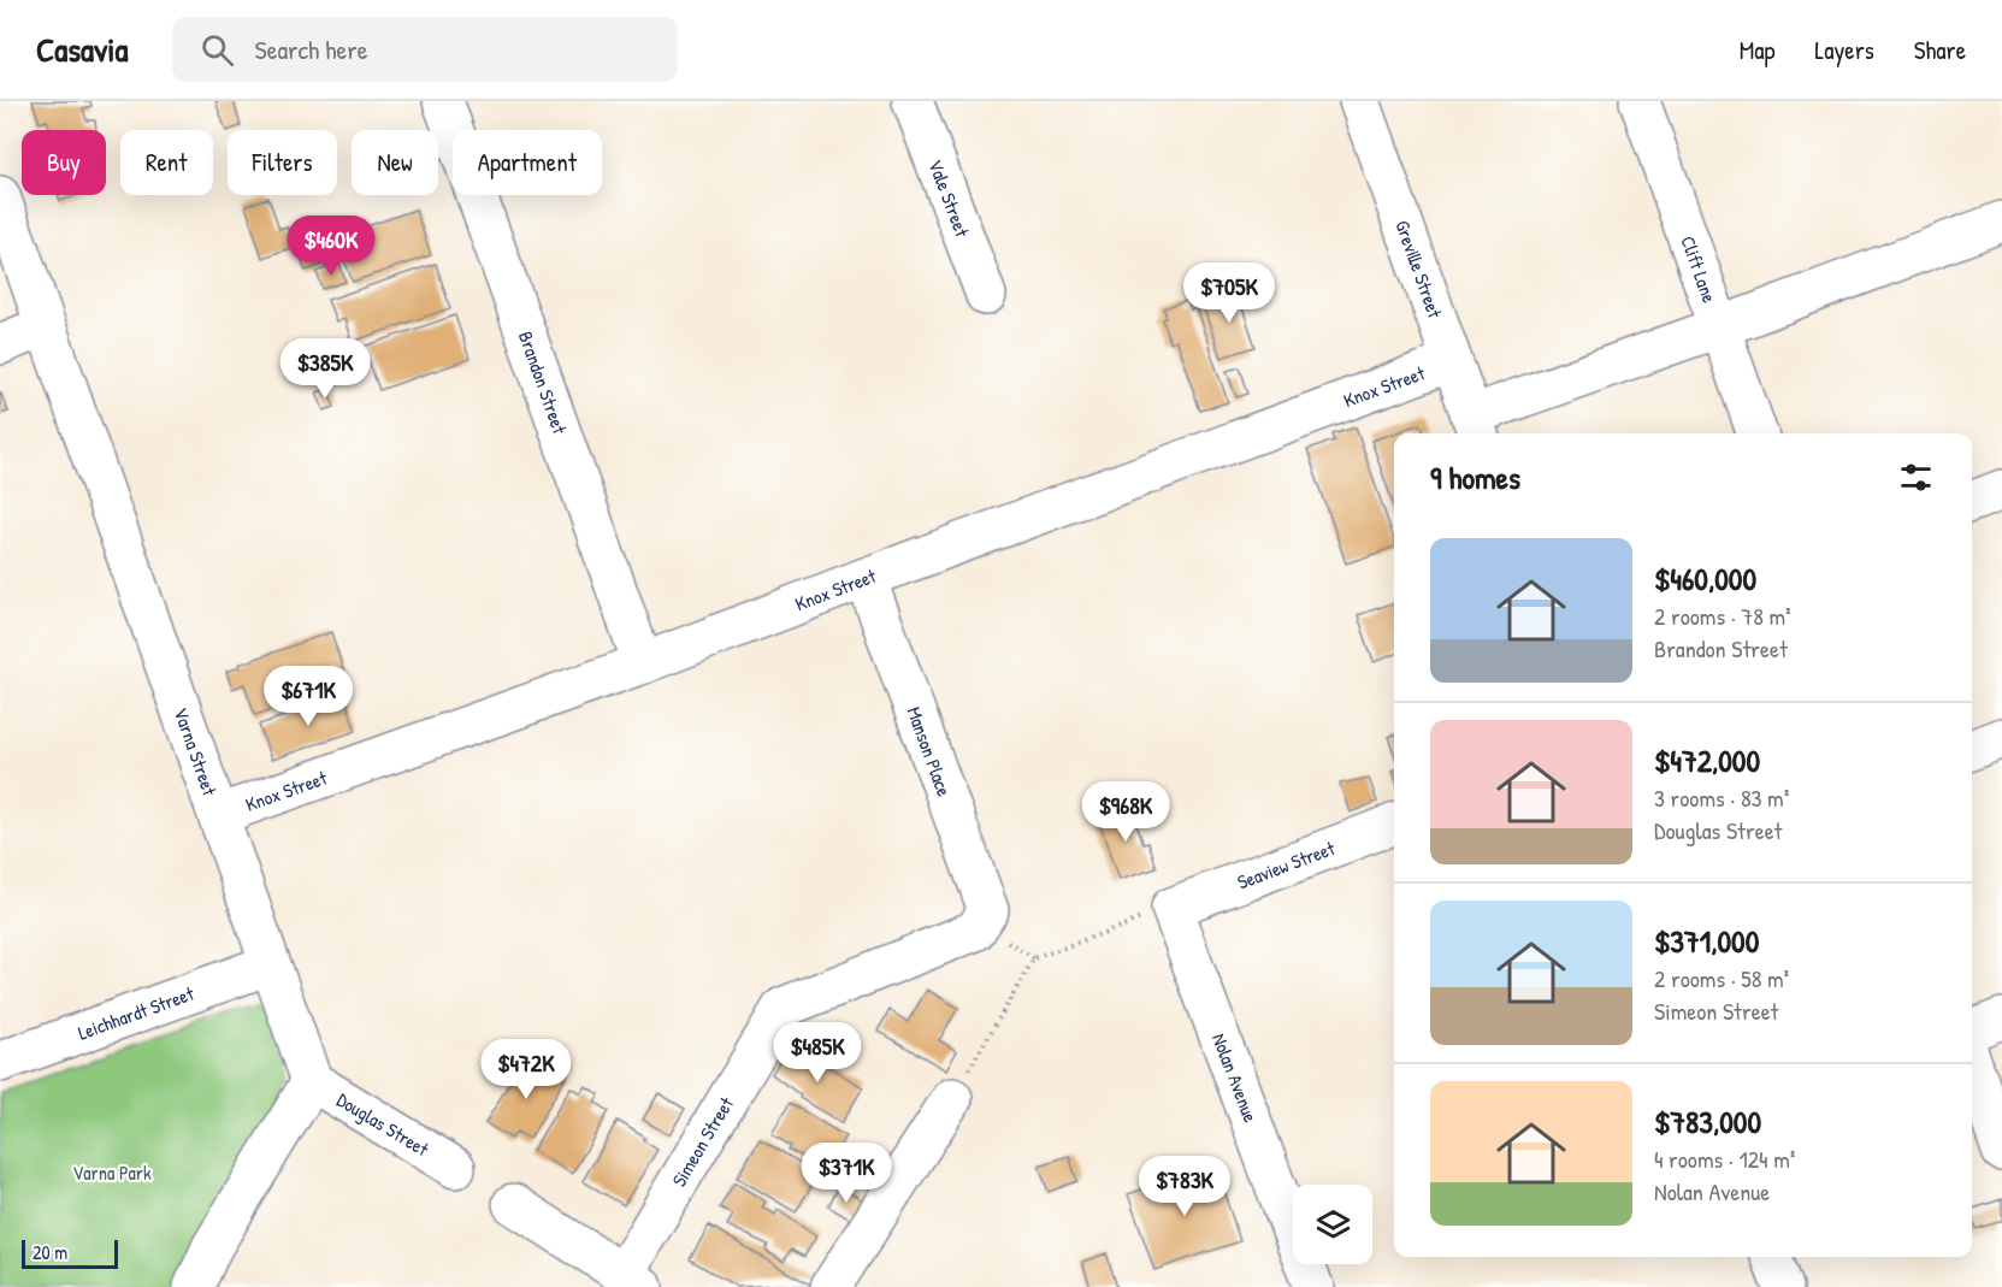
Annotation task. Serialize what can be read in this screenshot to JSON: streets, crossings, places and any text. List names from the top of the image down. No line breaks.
{"streets":{"street":["Vale Street","Greville Street","Clift Lane","Brandon Street","Knox Street","Varna Street","Manson Place","Seaview Street","Leichhardt Street","Nolan Avenue","Douglas Street","Simeon Street"]},"crossings":[["Greville Street","Knox Street"],["Brandon Street","Knox Street"],["Knox Street","Varna Street"],["Knox Street","Manson Place"],["Varna Street","Leichhardt Street"],["Varna Street","Douglas Street"],["Manson Place","Simeon Street"],["Seaview Street","Nolan Avenue"]],"parks":["Varna Park"],"scale_bar":"20 m","page":{"header":"Casavia","search":"Search here","nav":["Map","Layers","Share"],"chip":["Buy","Rent","Filters","New","Apartment"],"price":["$460K","$705K","$385K","$671K","$968K","$485K","$472K","$371K","$783K"],"heading":"9 homes","list":[{"name":"$460,000","note":"2 rooms · 78 m² · Brandon Street"},{"name":"$472,000","note":"3 rooms · 83 m² · Douglas Street"},{"name":"$371,000","note":"2 rooms · 58 m² · Simeon Street"},{"name":"$783,000","note":"4 rooms · 124 m² · Nolan Avenue"}],"scale":"20 m"}}
